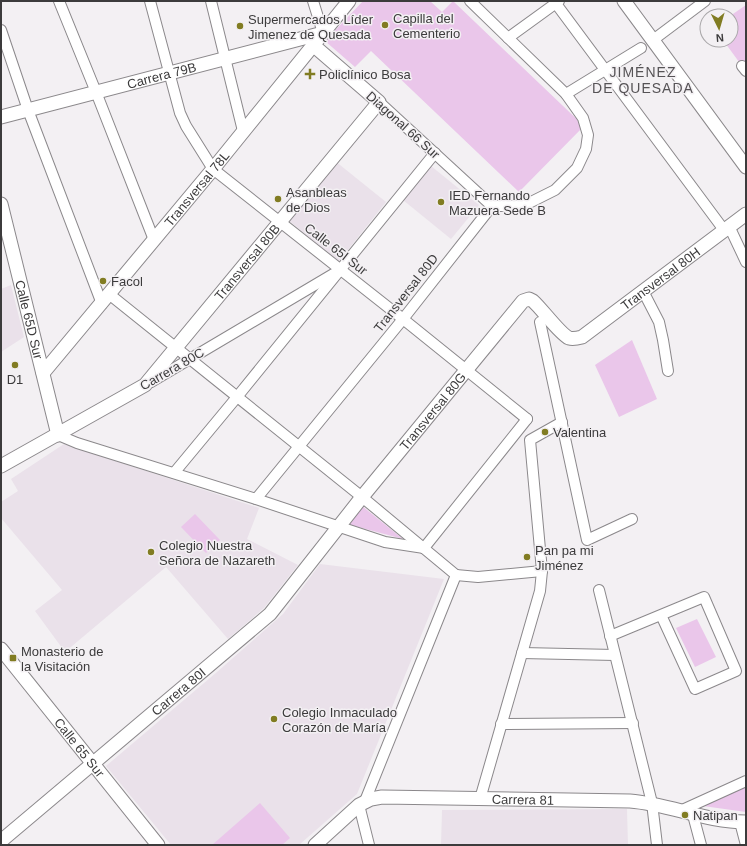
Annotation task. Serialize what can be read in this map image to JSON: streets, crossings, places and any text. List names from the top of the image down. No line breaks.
{"streets":{"street":["Carrera 79B","Diagonal 66 Sur","Transversal 78L","Calle 65I Sur","Transversal 80B","Transversal 80H","Transversal 80D","Calle 65D Sur","Carrera 80C","Transversal 80G","Carrera 80I","Calle 65 Sur","Carrera 81"]},"crossings":[["Carrera 79B","Transversal 78L"],["Carrera 79B","Calle 65I Sur"],["Diagonal 66 Sur","Transversal 78L"],["Diagonal 66 Sur","Transversal 80B"],["Diagonal 66 Sur","Transversal 80D"],["Transversal 78L","Calle 65I Sur"],["Transversal 78L","Calle 65D Sur"],["Calle 65I Sur","Transversal 80B"],["Calle 65I Sur","Transversal 80D"],["Calle 65I Sur","Carrera 80C"],["Calle 65I Sur","Transversal 80G"],["Transversal 80B","Carrera 80C"],["Transversal 80H","Transversal 80G"],["Calle 65D Sur","Carrera 80C"],["Transversal 80G","Carrera 80I"],["Carrera 80I","Calle 65 Sur"]],"districts":["JIMÉNEZ DE QUESADA"],"places":{"other":["Capilla del Cementerio","Supermercados Líder Jimenez de Quesada","Asanbleas de Dios","IED Fernando Mazuera Sede B","Facol","D1","Valentina","Colegio Nuestra Señora de Nazareth","Pan pa mi Jiménez","Colegio Inmaculado Corazón de María","Natipan"],"health":["Policlínico Bosa"],"transit":["Monasterio de la Visitación"]},"north":"bottom"}
